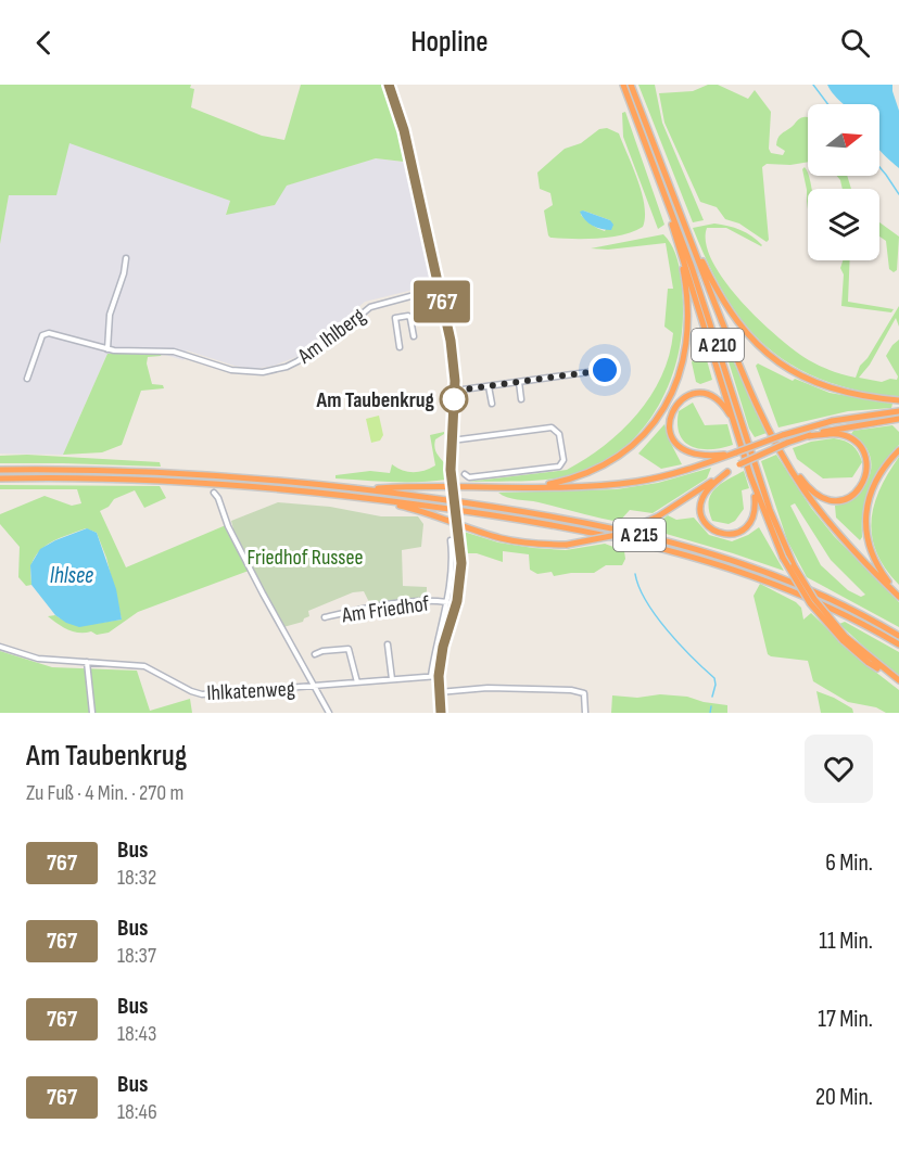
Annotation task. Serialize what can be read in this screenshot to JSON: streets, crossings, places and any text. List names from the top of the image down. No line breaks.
{"streets":{"highway":["A 210","A 215"],"street":["Am Ihlberg","Am Friedhof","Ihlkatenweg"]},"water":["Ihlsee"],"parks":["Friedhof Russee"],"places":["Am Taubenkrug"],"lines":["bus line 767"],"north":"right","page":{"header":"Hopline","on_map":"767","heading":["Am Taubenkrug","Zu Fuß · 4 Min. · 270 m"],"list":[{"mark":"767","name":"Bus","note":"18:32","value":"6 Min."},{"mark":"767","name":"Bus","note":"18:37","value":"11 Min."},{"mark":"767","name":"Bus","note":"18:43","value":"17 Min."},{"mark":"767","name":"Bus","note":"18:46","value":"20 Min."}]}}
